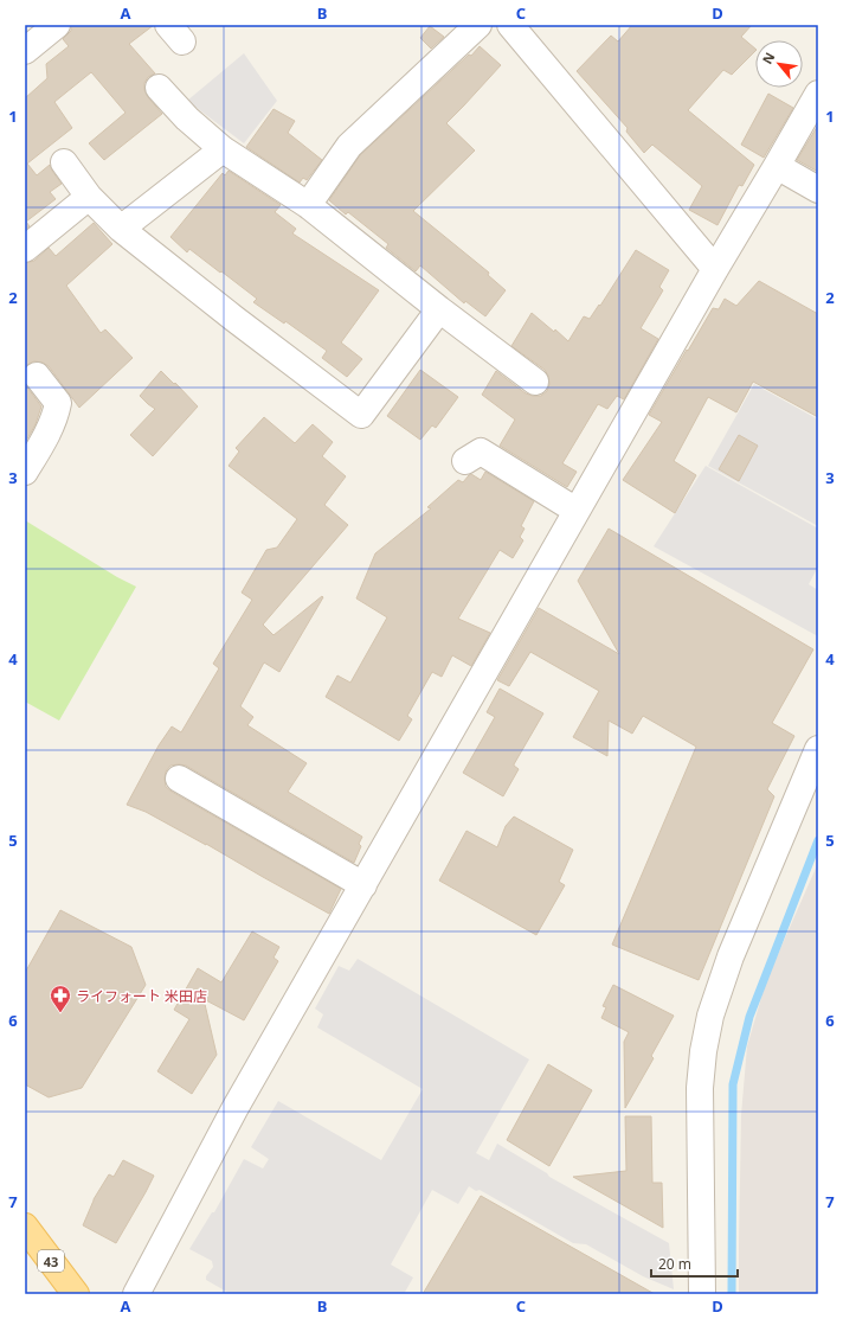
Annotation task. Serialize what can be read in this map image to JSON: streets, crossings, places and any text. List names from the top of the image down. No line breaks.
{"streets":{"main road":["43"]},"places":{"pharmacy":["ライフォート 米田店"]},"scale_bar":"20 m","north":"top left","grid":{"columns":["A","B","C","D"],"rows":["1","2","3","4","5","6","7"]}}
